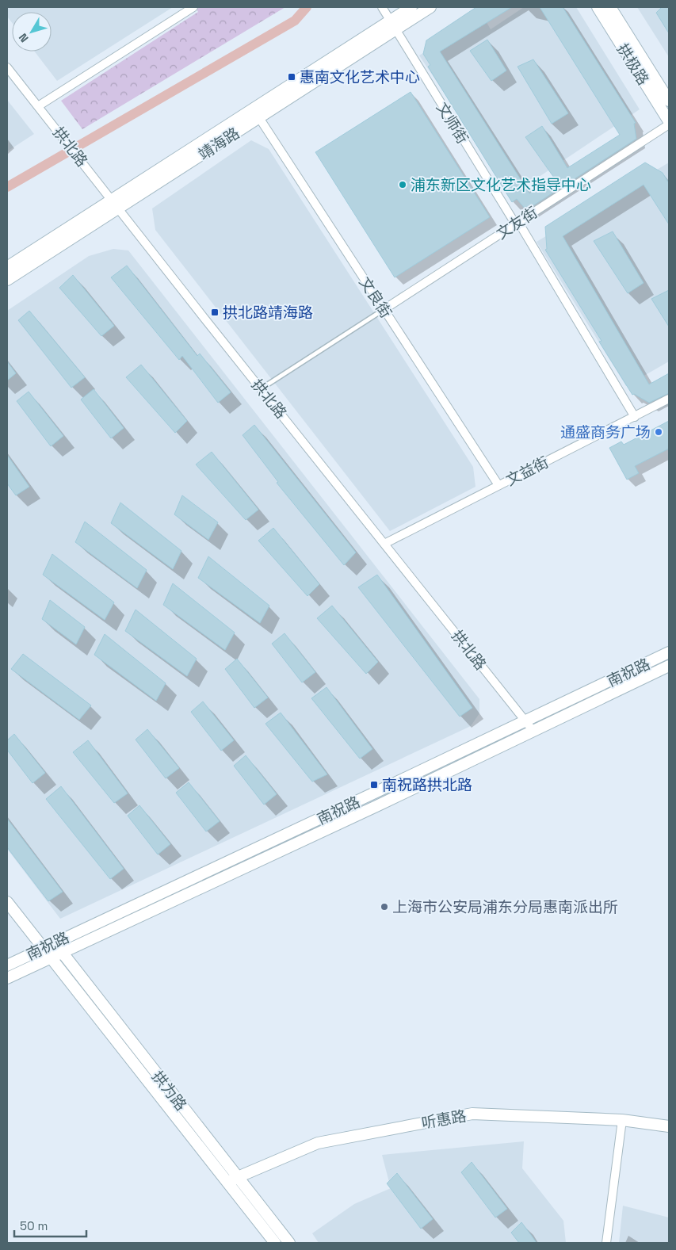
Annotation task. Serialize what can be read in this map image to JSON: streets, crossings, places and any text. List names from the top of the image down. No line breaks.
{"streets":{"main road":["拱极路","靖海路","南祝路","拱为路","听惠路"],"street":["文师街","拱北路","文友街","文良街","文益街"]},"crossings":[["拱极路","文友街"],["文师街","靖海路"],["文师街","文友街"],["文师街","文益街"],["靖海路","拱北路"],["靖海路","文良街"],["拱北路","文益街"],["拱北路","南祝路"],["文友街","文良街"],["文良街","文益街"],["南祝路","拱为路"],["拱为路","听惠路"]],"places":{"transit":["惠南文化艺术中心","拱北路靖海路","南祝路拱北路"],"other":["浦东新区文化艺术指导中心","通盛商务广场","上海市公安局浦东分局惠南派出所"]},"scale_bar":"50 m","north":"bottom left"}
